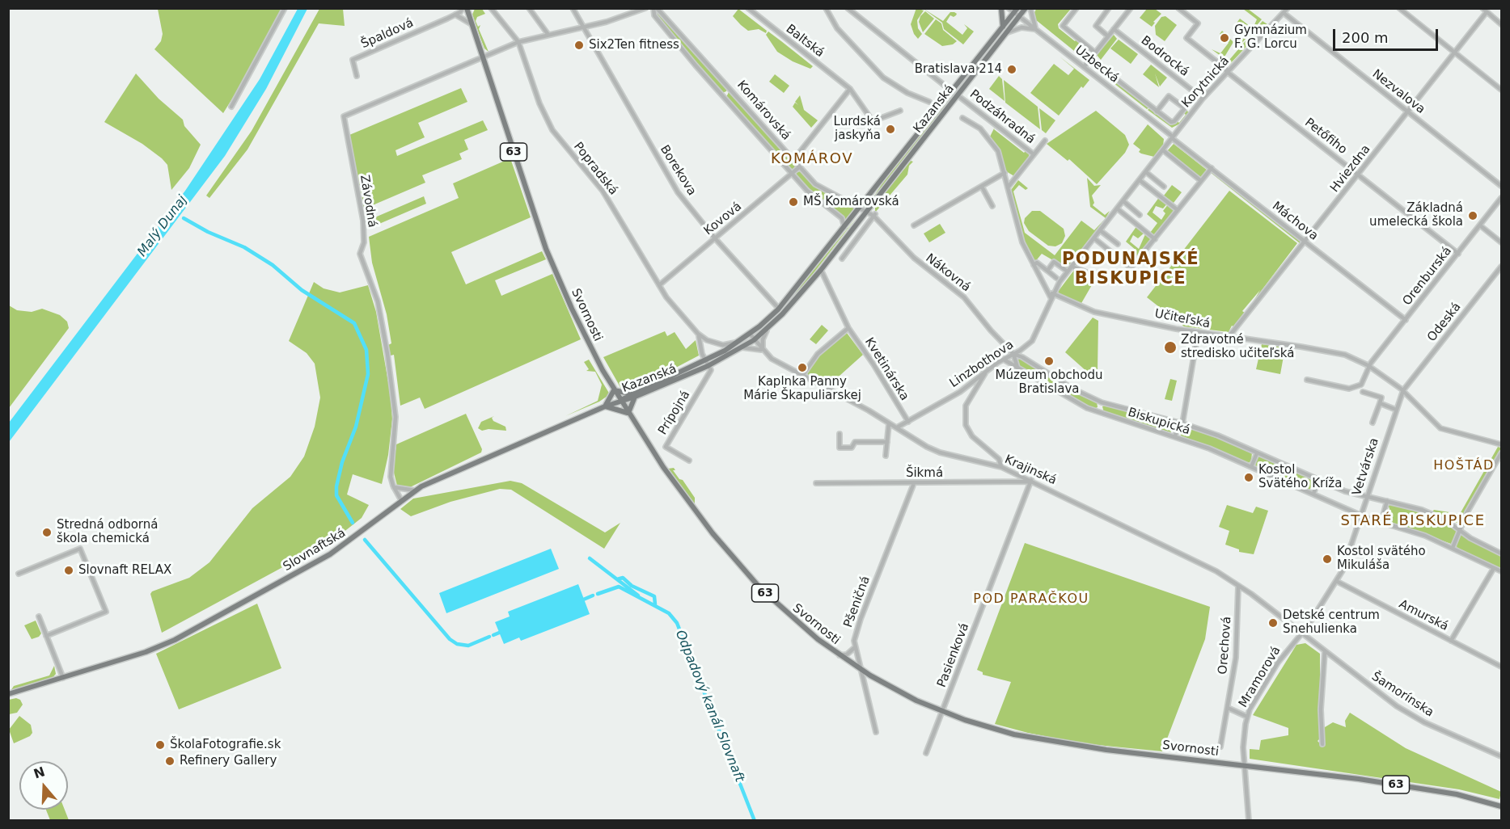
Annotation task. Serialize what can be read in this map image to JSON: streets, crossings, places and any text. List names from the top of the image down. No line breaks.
{"streets":{"main road":["Kazanská","63","Svornosti","Slovnaftská"],"street":["Špaldová","Baltská","Bodrocká","Uzbecká","Korytnická","Nezvalova","Komárovská","Podzáhradná","Petőfiho","Popradská","Hviezdna","Borekova","Závodná","Kovová","Máchova","Nákovná","Orenburská","Učiteľská","Odeská","Linzbothova","Kvetinárska","Prípojná","Biskupická","Vetvárska","Krajinská","Šikmá","Pšeničná","Amurská","Orechová","Pasienková","Mramorová","Šamorínska"]},"crossings":[["Bodrocká","Korytnická"],["Uzbecká","Korytnická"],["Uzbecká","Kazanská"],["Uzbecká","Máchova"],["Korytnická","Nezvalova"],["Korytnická","Podzáhradná"],["Korytnická","Petőfiho"],["Korytnická","Máchova"],["Korytnická","Učiteľská"],["Korytnická","Linzbothova"],["Nezvalova","Hviezdna"],["Kazanská","Komárovská"],["Kazanská","Podzáhradná"],["Kazanská","Popradská"],["Kazanská","Borekova"],["Kazanská","Nákovná"],["Kazanská","Svornosti"],["Kazanská","Kvetinárska"],["Kazanská","Prípojná"],["Kazanská","Krajinská"],["Kazanská","Slovnaftská"],["Komárovská","Kovová"],["Komárovská","Nákovná"],["Podzáhradná","Učiteľská"],["Podzáhradná","Linzbothova"],["Petőfiho","Hviezdna"],["Petőfiho","Orenburská"],["Popradská","Závodná"],["Popradská","Kovová"],["Popradská","Prípojná"],["Hviezdna","Máchova"],["Hviezdna","Učiteľská"],["Borekova","Závodná"],["Borekova","Kovová"],["Závodná","Svornosti"],["Závodná","Slovnaftská"],["Máchova","Orenburská"],["Nákovná","Linzbothova"],["Nákovná","Biskupická"],["Orenburská","Učiteľská"],["Svornosti","Slovnaftská"],["Svornosti","Pšeničná"],["Svornosti","Pasienková"],["Svornosti","Mramorová"],["Učiteľská","Odeská"],["Učiteľská","Linzbothova"],["Učiteľská","Vetvárska"],["Odeská","Vetvárska"],["Linzbothova","Kvetinárska"],["Linzbothova","Biskupická"],["Linzbothova","Krajinská"],["Biskupická","Vetvárska"],["Vetvárska","Krajinská"],["Vetvárska","Amurská"],["Vetvárska","Mramorová"],["Vetvárska","Šamorínska"],["Krajinská","Šikmá"],["Krajinská","Orechová"],["Krajinská","Pasienková"],["Krajinská","Mramorová"],["Krajinská","Šamorínska"],["Šikmá","Pšeničná"],["Šikmá","Pasienková"],["Mramorová","Šamorínska"]],"districts":["KOMÁROV","PODUNAJSKÉ BISKUPICE","HOŠTÁD","STARÉ BISKUPICE","POD PARAČKOU"],"water":["Malý Dunaj","Odpadový kanál Slovnaft"],"places":["Gymnázium F. G. Lorcu","Six2Ten fitness","Bratislava 214","Lurdská jaskyňa","MŠ Komárovská","Základná umelecká škola","Zdravotné stredisko učiteľská","Múzeum obchodu Bratislava","Kaplnka Panny Márie Škapuliarskej","Kostol Svätého Kríža","Stredná odborná škola chemická","Kostol svätého Mikuláša","Slovnaft RELAX","Detské centrum Snehulienka","ŠkolaFotografie.sk","Refinery Gallery"],"scale_bar":"200 m","north":"top"}
